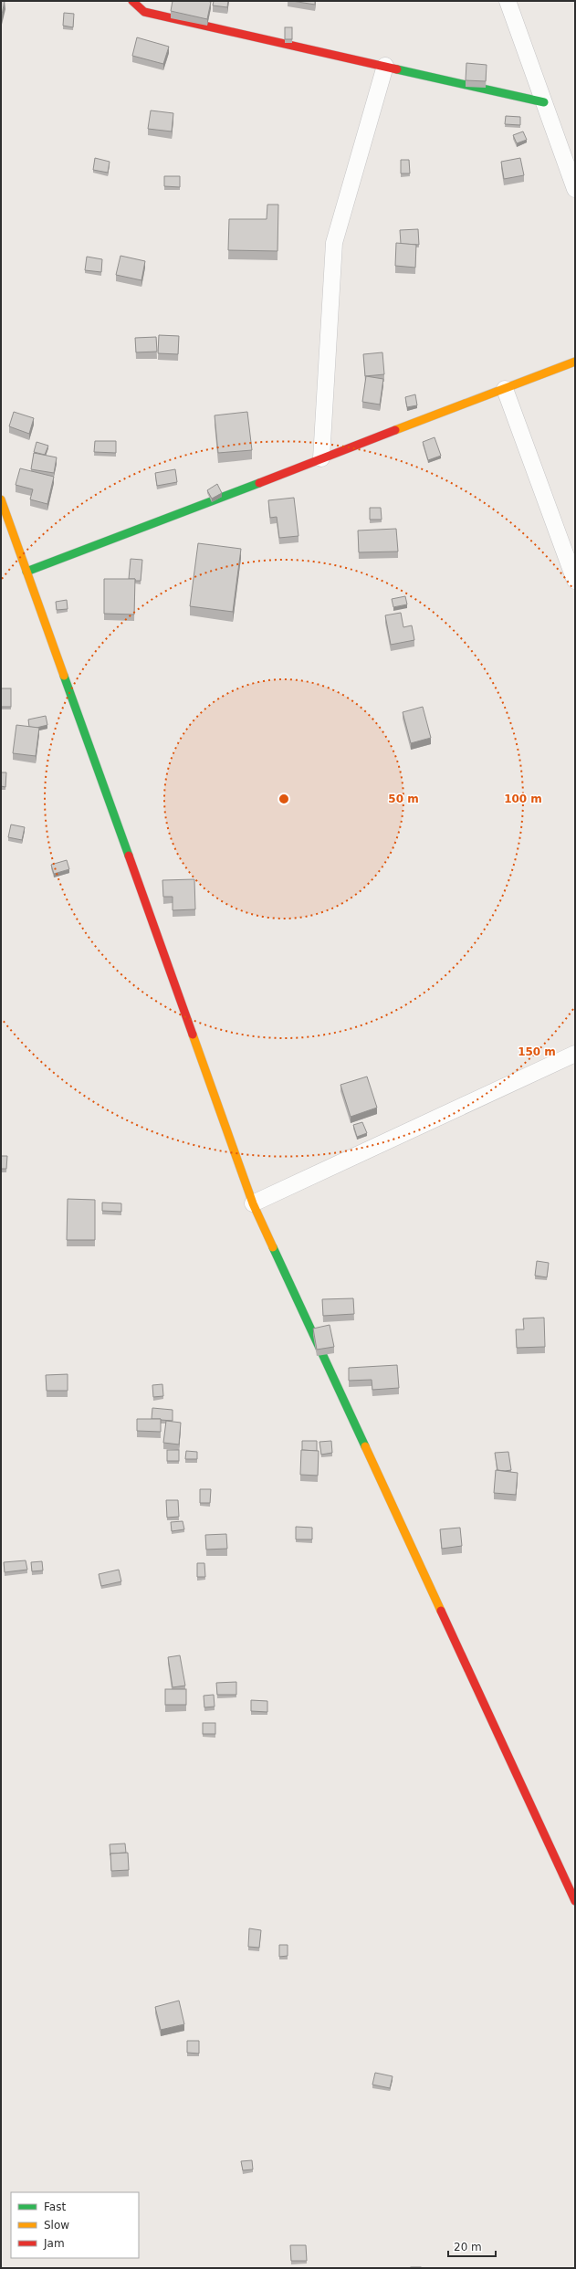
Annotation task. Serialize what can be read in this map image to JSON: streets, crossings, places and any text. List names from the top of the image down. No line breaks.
{"legend":["Fast","Slow","Jam"],"scale_bar":"20 m","rings":["50 m","100 m","150 m"]}
